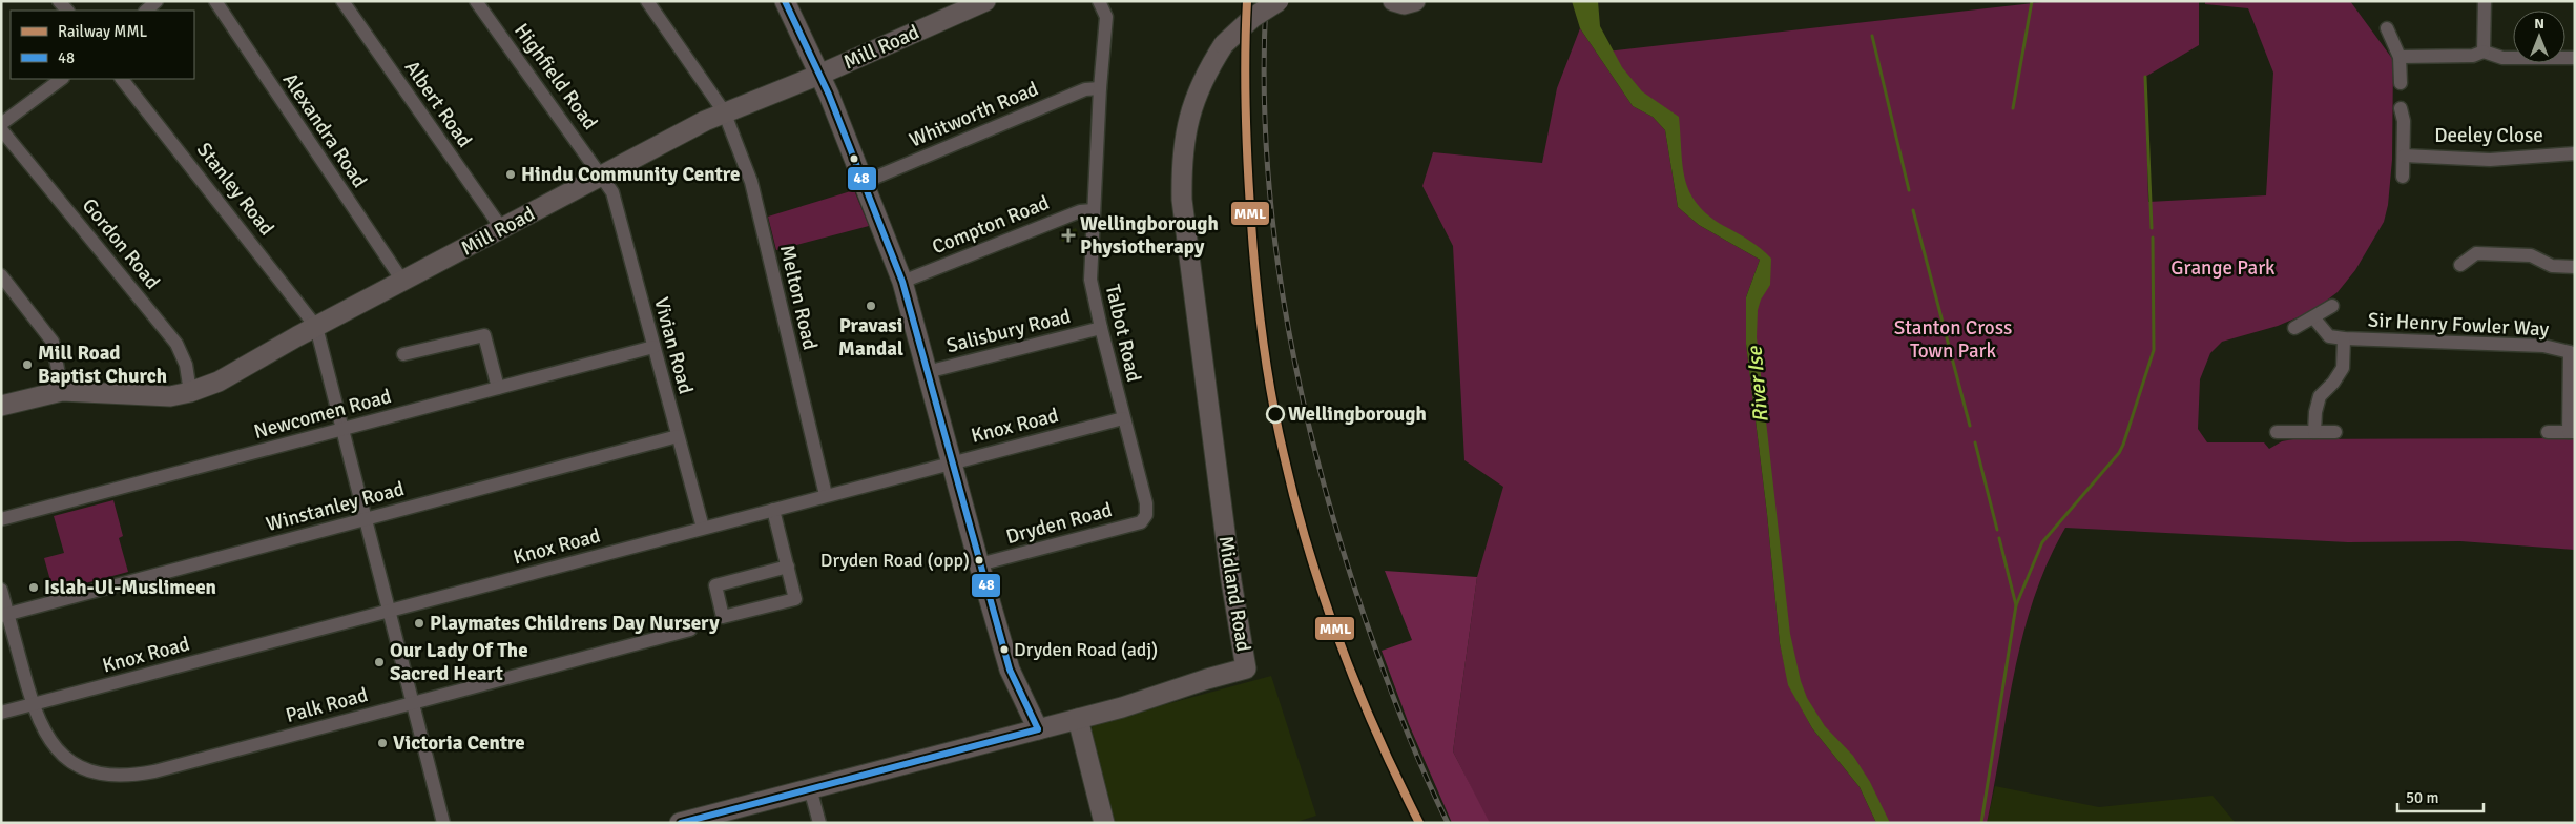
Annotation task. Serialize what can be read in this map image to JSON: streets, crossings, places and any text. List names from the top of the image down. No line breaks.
{"streets":{"main road":["Mill Road","Midland Road"],"street":["Highfield Road","Albert Road","Whitworth Road","Alexandra Road","Deeley Close","Stanley Road","Compton Road","Gordon Road","Melton Road","Sir Henry Fowler Way","Salisbury Road","Talbot Road","Vivian Road","Newcomen Road","Knox Road","Winstanley Road","Dryden Road","Palk Road"]},"crossings":[["Mill Road","Highfield Road"],["Mill Road","Albert Road"],["Mill Road","Alexandra Road"],["Mill Road","Stanley Road"],["Mill Road","Gordon Road"],["Mill Road","Melton Road"],["Mill Road","Vivian Road"],["Highfield Road","Vivian Road"],["Whitworth Road","Talbot Road"],["Compton Road","Talbot Road"],["Melton Road","Knox Road"],["Salisbury Road","Talbot Road"],["Talbot Road","Knox Road"],["Talbot Road","Dryden Road"],["Vivian Road","Newcomen Road"],["Vivian Road","Knox Road"],["Vivian Road","Winstanley Road"],["Knox Road","Palk Road"],["Winstanley Road","Palk Road"]],"water":["River Ise"],"parks":["Grange Park","Stanton Cross Town Park"],"places":{"other":["Hindu Community Centre","Pravasi Mandal","Mill Road Baptist Church","Wellingborough","Dryden Road (opp)","Islah-Ul-Muslimeen","Playmates Childrens Day Nursery","Dryden Road (adj)","Our Lady Of The Sacred Heart","Victoria Centre"],"health":["Wellingborough Physiotherapy"]},"lines":["rail line MML","transit line 48"],"legend":["Railway MML","48"],"scale_bar":"50 m","north":"top"}
